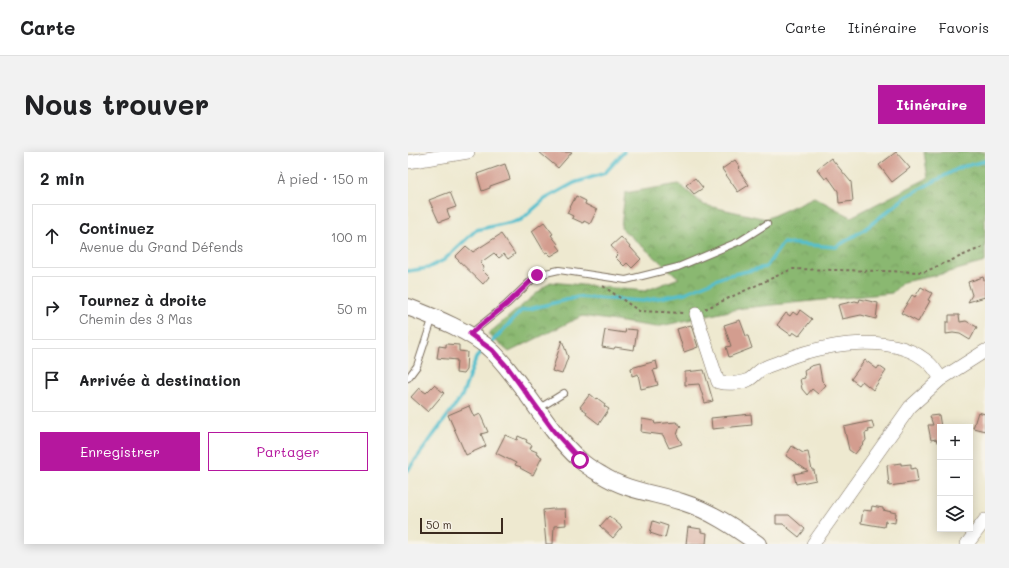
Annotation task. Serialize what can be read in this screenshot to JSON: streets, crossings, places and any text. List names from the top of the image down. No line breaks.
{"scale_bar":"50 m","page":{"header":"Carte","nav":["Carte","Itinéraire","Favoris"],"buttons":["Itinéraire",["Enregistrer","Partager"]],"title":"Nous trouver","heading":["2 min","À pied · 150 m"],"list":[["Continuez","Avenue du Grand Défends","100 m"],["Tournez à droite","Chemin des 3 Mas","50 m"],"Arrivée à destination"],"map_buttons":["+","−"],"scale":"50 m"}}
